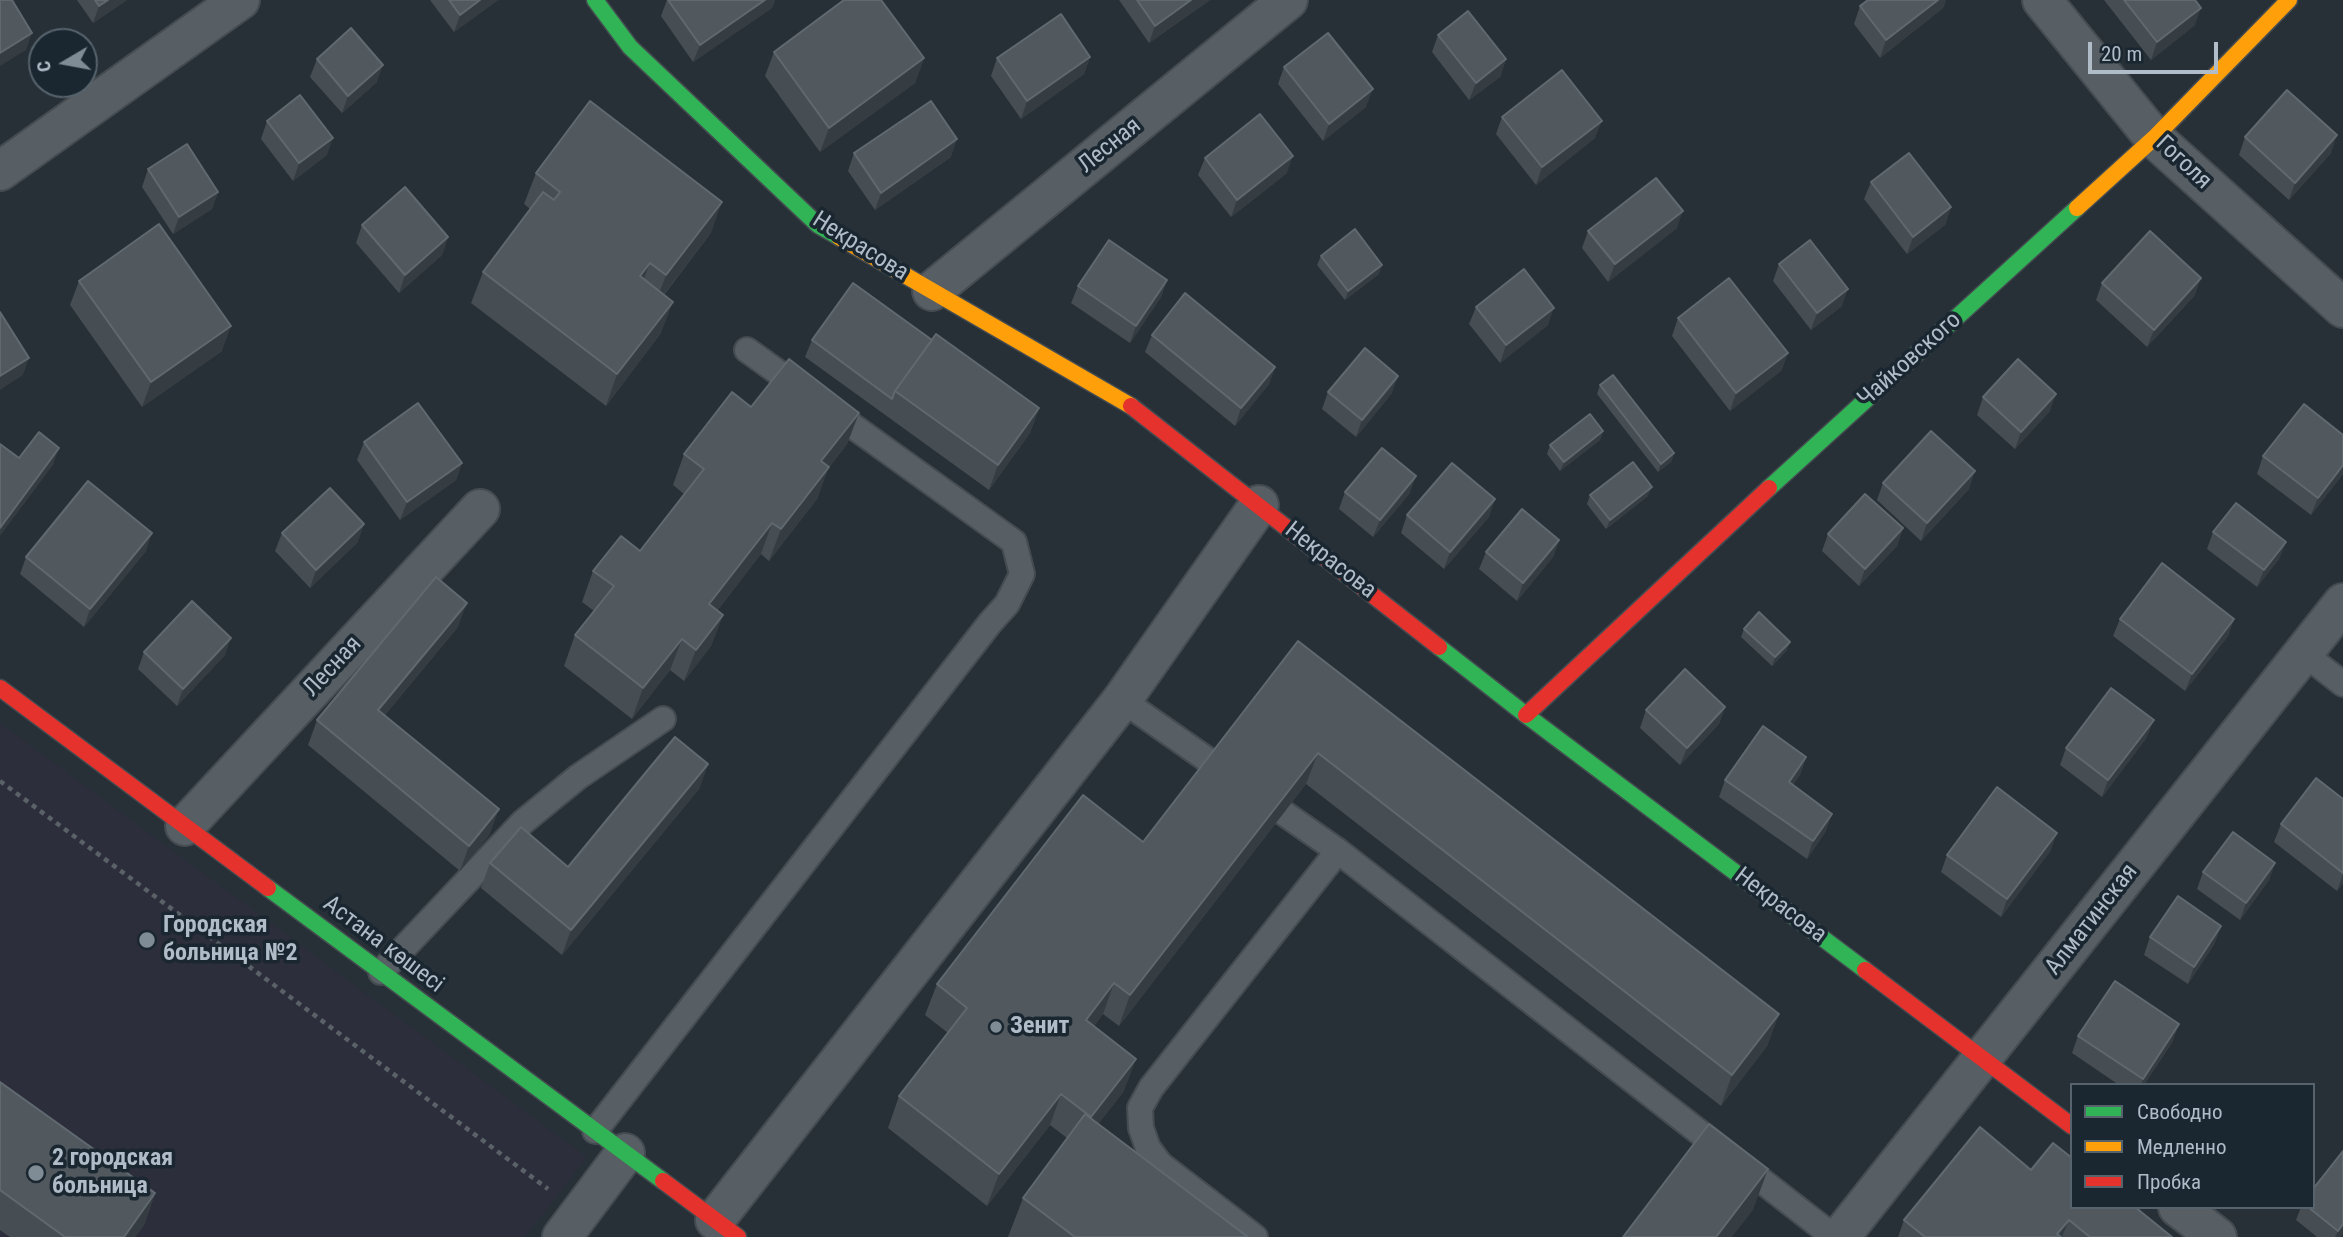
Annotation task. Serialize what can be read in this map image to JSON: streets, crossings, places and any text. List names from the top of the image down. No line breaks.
{"streets":{"street":["Лесная","Гоголя","Некрасова","Чайковского","Алматинская","Астана көшесі"]},"crossings":[["Лесная","Некрасова"],["Лесная","Астана көшесі"],["Гоголя","Чайковского"],["Некрасова","Чайковского"],["Некрасова","Алматинская"]],"places":["Городская больница №2","Зенит","2 городская больница"],"legend":["Свободно","Медленно","Пробка"],"scale_bar":"20 m","north":"left"}
